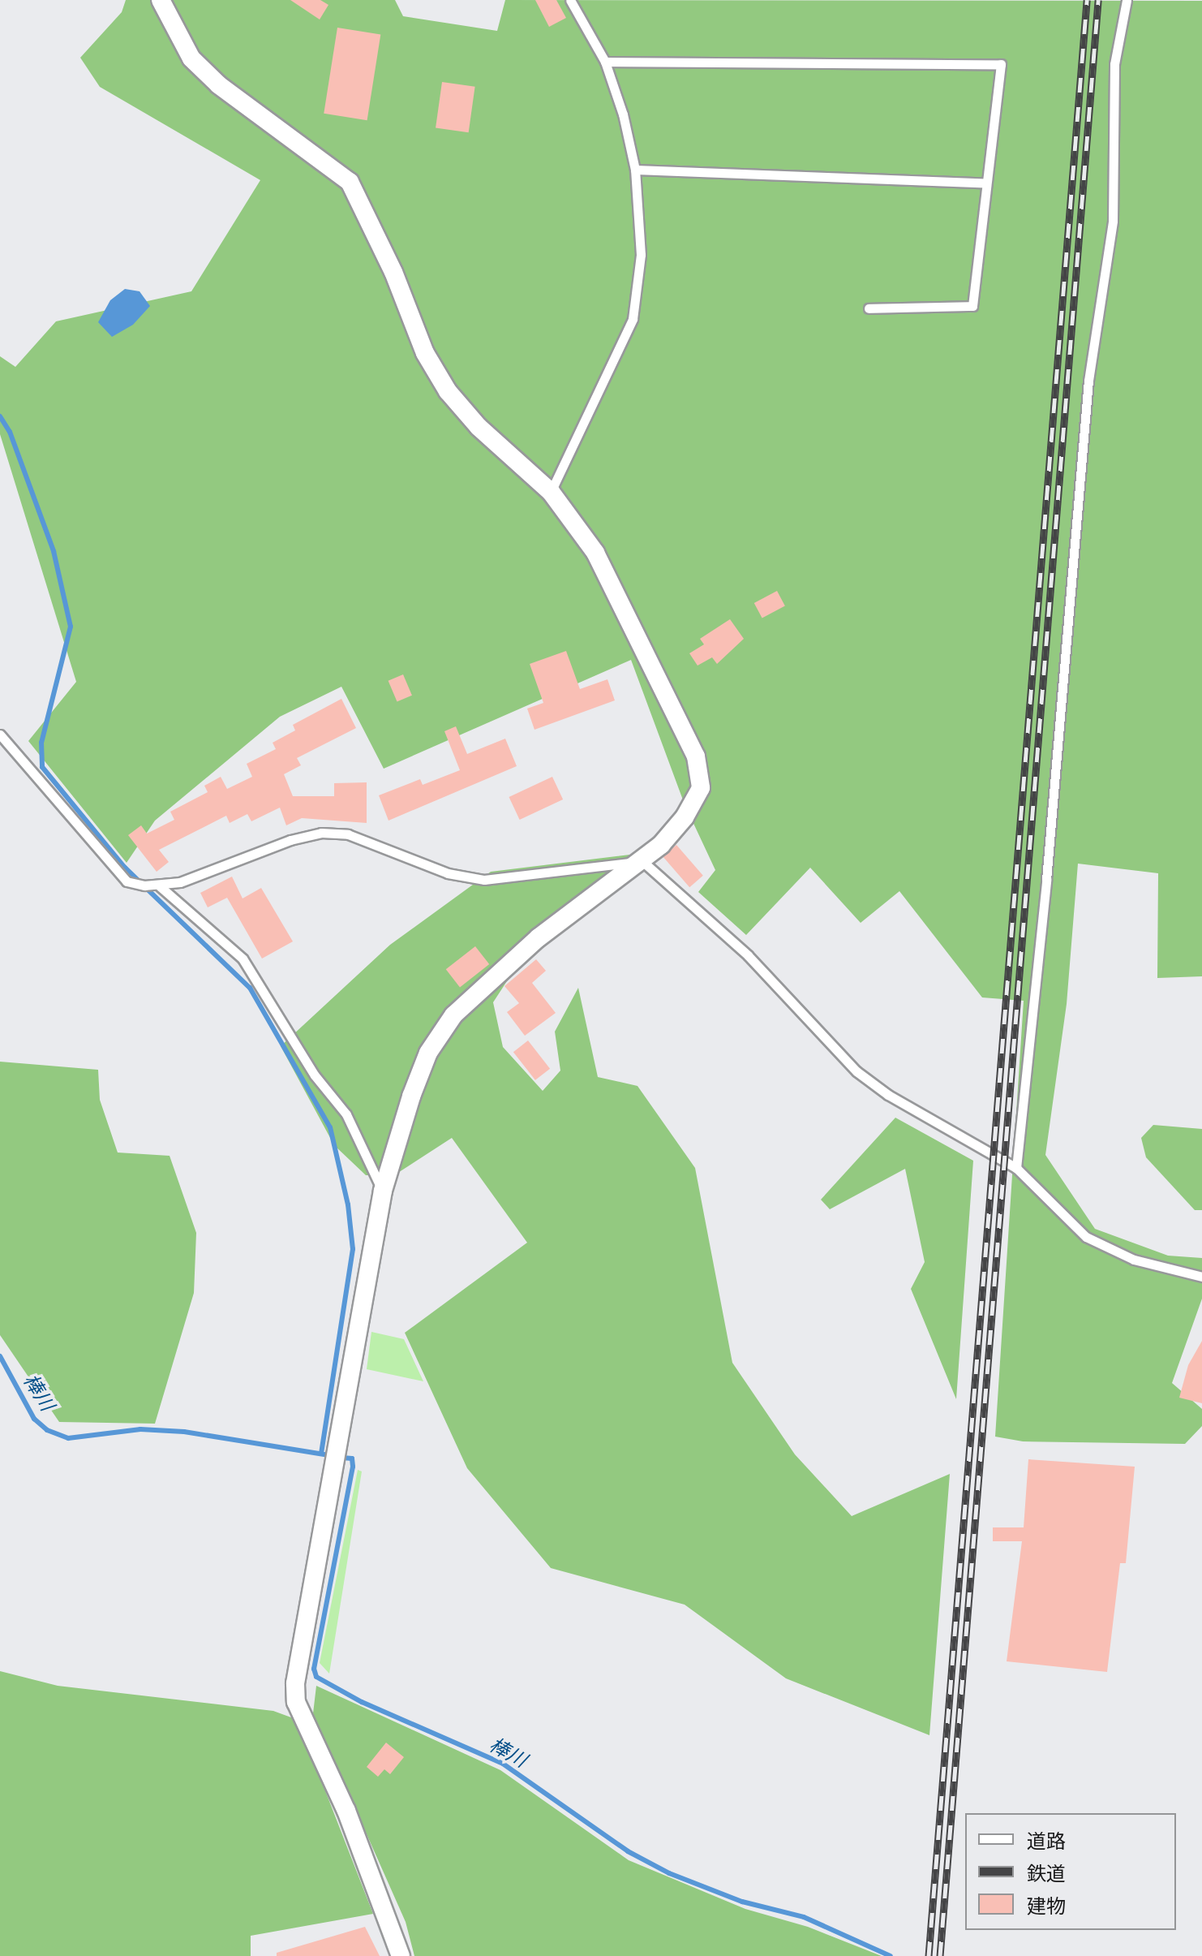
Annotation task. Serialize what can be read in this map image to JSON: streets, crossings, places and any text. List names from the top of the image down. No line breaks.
{"water":["棒川"],"legend":["道路","鉄道","建物"]}
